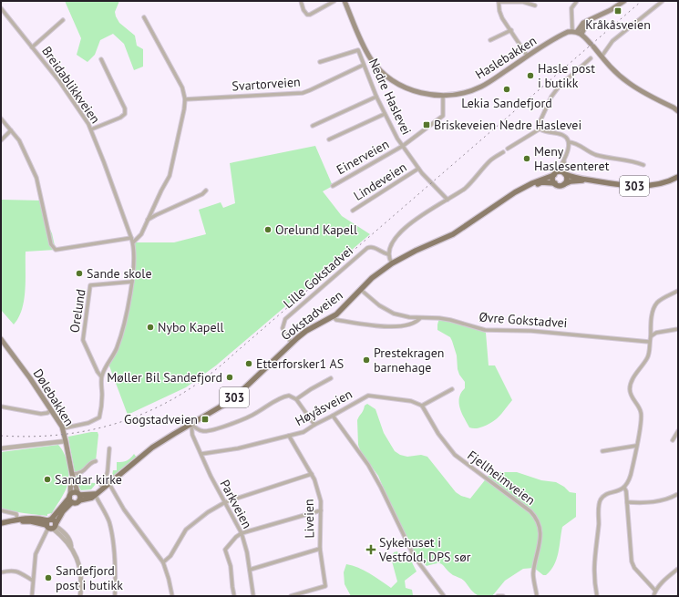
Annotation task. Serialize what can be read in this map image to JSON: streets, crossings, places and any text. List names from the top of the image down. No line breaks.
{"streets":{"main road":["Haslebakken","303","Gokstadveien","Dølebakken"],"street":["Svartorveien","Breidablikkveien","Nedre Haslevei","Einerveien","Lindeveien","Lille Gokstadvei","Orelund","Øvre Gokstadvei","Høyåsveien","Fjellheimveien","Parkveien","Liveien"]},"crossings":[["Haslebakken","Einerveien"],["Svartorveien","Nedre Haslevei"],["Breidablikkveien","Orelund"],["Nedre Haslevei","Einerveien"],["Nedre Haslevei","Lindeveien"],["303","Gokstadveien"],["303","Dølebakken"],["Lille Gokstadvei","Gokstadveien"],["Gokstadveien","Øvre Gokstadvei"],["Gokstadveien","Dølebakken"],["Gokstadveien","Parkveien"],["Høyåsveien","Fjellheimveien"],["Høyåsveien","Parkveien"],["Høyåsveien","Liveien"]],"places":{"transit":["Kråkåsveien","Briskeveien Nedre Haslevei","Gogstadveien"],"other":["Hasle post i butikk","Lekia Sandefjord","Meny Haslesenteret","Orelund Kapell","Sande skole","Nybo Kapell","Prestekragen barnehage","Etterforsker1 AS","Møller Bil Sandefjord","Sandar kirke","Sandefjord post i butikk"],"health":["Sykehuset i Vestfold, DPS sør"]}}
